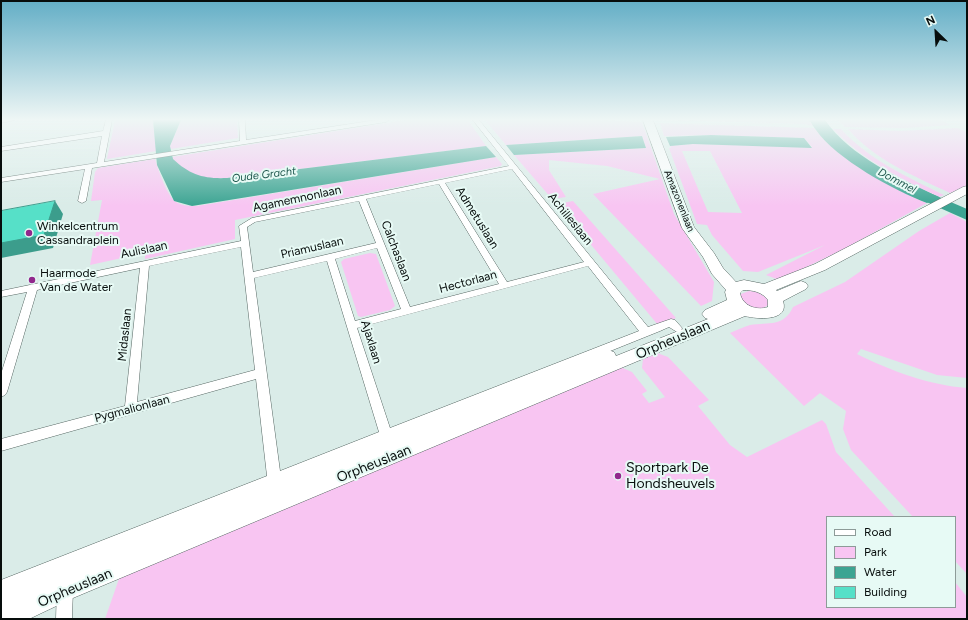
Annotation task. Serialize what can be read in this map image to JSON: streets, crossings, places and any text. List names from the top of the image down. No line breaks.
{"streets":{"main road":["Amazonenlaan","Orpheuslaan"],"street":["Agamemnonlaan","Admetuslaan","Achilleslaan","Priamuslaan","Aulislaan","Calchaslaan","Hectorlaan","Midaslaan","Ajaxlaan","Pygmalionlaan"]},"crossings":[["Agamemnonlaan","Admetuslaan"],["Agamemnonlaan","Achilleslaan"],["Agamemnonlaan","Priamuslaan"],["Agamemnonlaan","Aulislaan"],["Agamemnonlaan","Calchaslaan"],["Agamemnonlaan","Orpheuslaan"],["Agamemnonlaan","Pygmalionlaan"],["Amazonenlaan","Orpheuslaan"],["Admetuslaan","Hectorlaan"],["Achilleslaan","Hectorlaan"],["Achilleslaan","Orpheuslaan"],["Priamuslaan","Calchaslaan"],["Priamuslaan","Ajaxlaan"],["Aulislaan","Midaslaan"],["Calchaslaan","Hectorlaan"],["Hectorlaan","Ajaxlaan"],["Midaslaan","Pygmalionlaan"],["Orpheuslaan","Ajaxlaan"]],"water":["Oude Gracht","Dommel"],"places":["Winkelcentrum Cassandraplein","Haarmode Van de Water","Sportpark De Hondsheuvels"],"legend":["Road","Park","Water","Building"],"north":"top left"}
